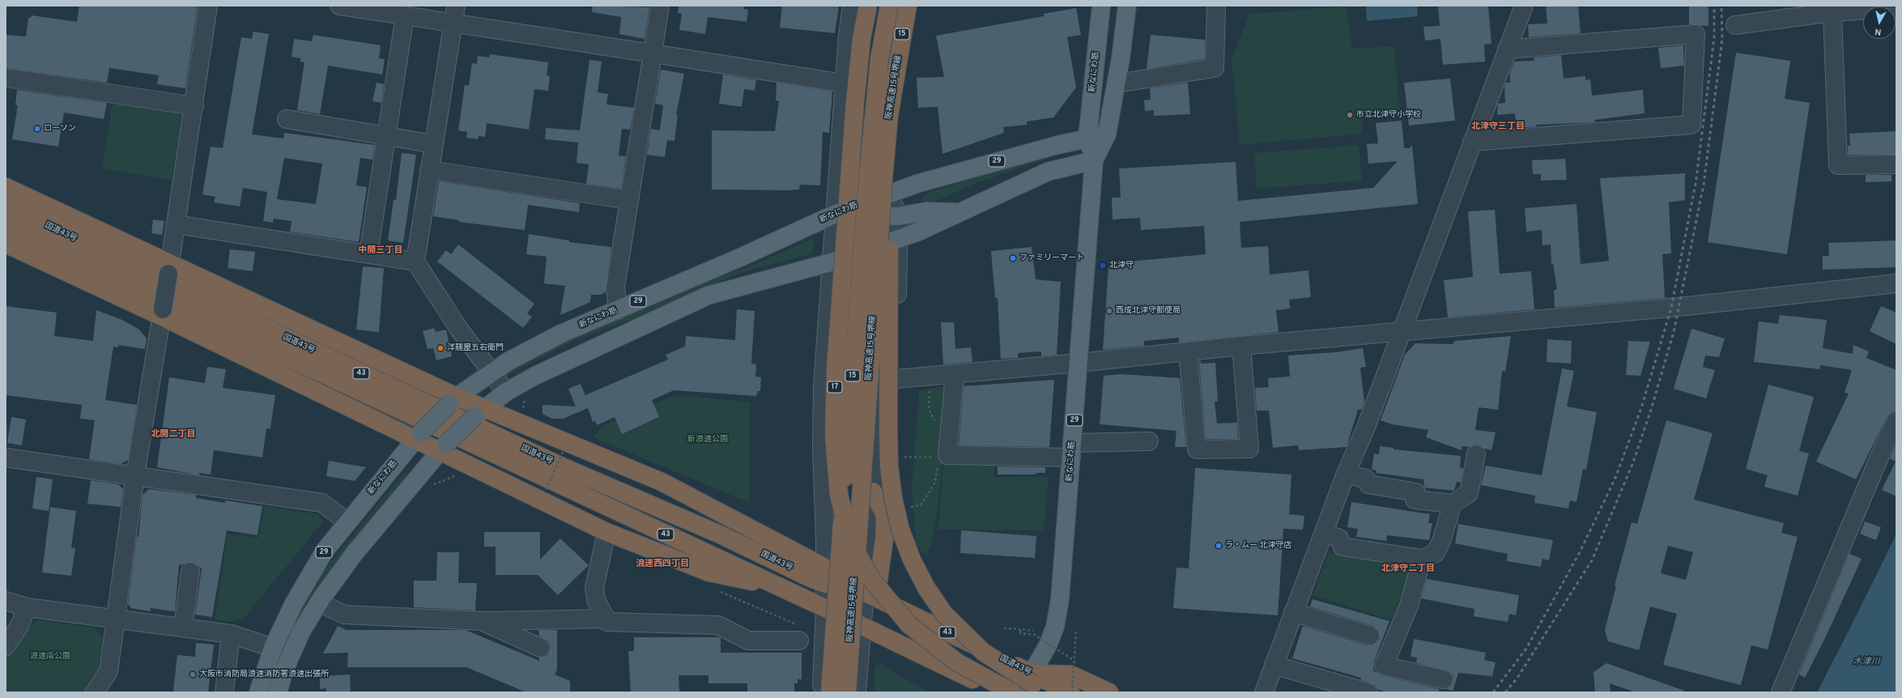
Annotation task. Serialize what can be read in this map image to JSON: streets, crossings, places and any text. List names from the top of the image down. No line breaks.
{"streets":{"highway":["15","阪神高速15号堺線","国道43号","43","17"],"main road":["新なにわ筋","29"]},"crossings":[["新なにわ筋","国道43号"],["新なにわ筋","17"]],"districts":["北津守三丁目","中開三丁目","北開二丁目","浪速西四丁目","北津守二丁目"],"water":["木津川"],"parks":["新浪速公園","浪速南公園"],"places":["市立北津守小学校","ローソン","ファミリーマート","北津守","西成北津守郵便局","洋麺屋五右衛門","ラ・ムー 北津守店","大阪市消防局浪速消防署浪速出張所"],"north":"bottom"}
